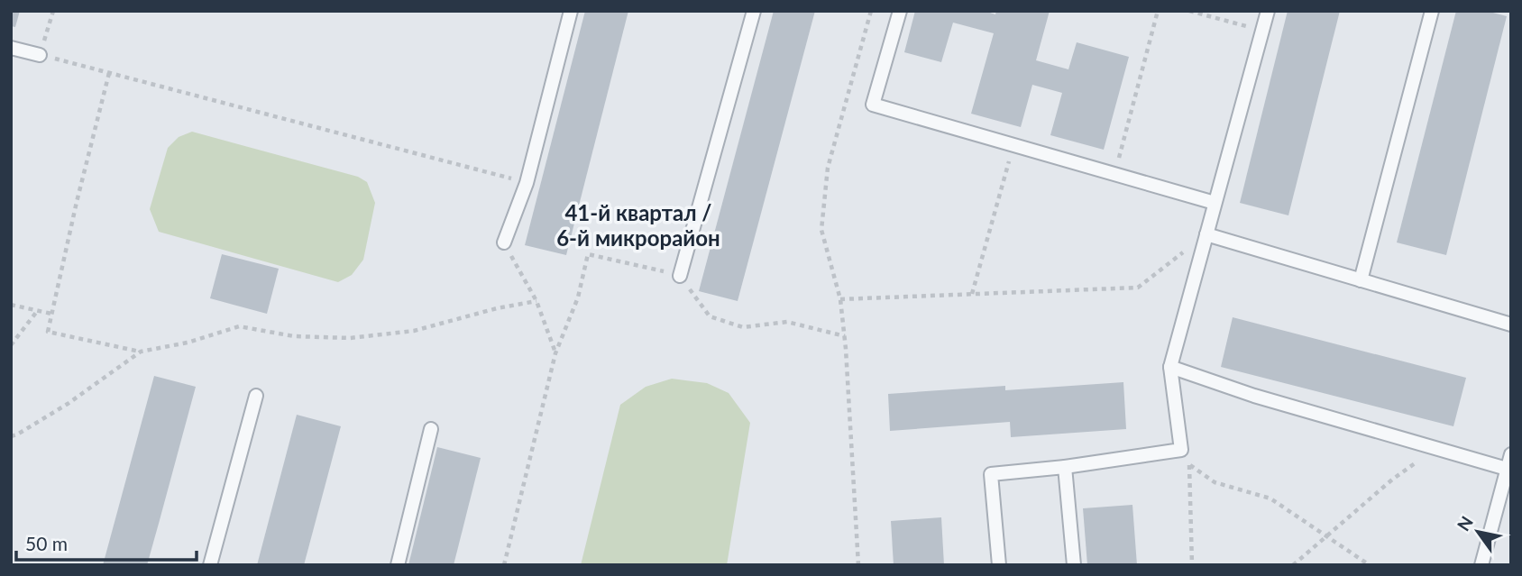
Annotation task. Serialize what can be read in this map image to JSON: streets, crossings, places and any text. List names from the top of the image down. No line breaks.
{"districts":["41-й квартал / 6-й микрорайон"],"scale_bar":"50 m","north":"top left"}
